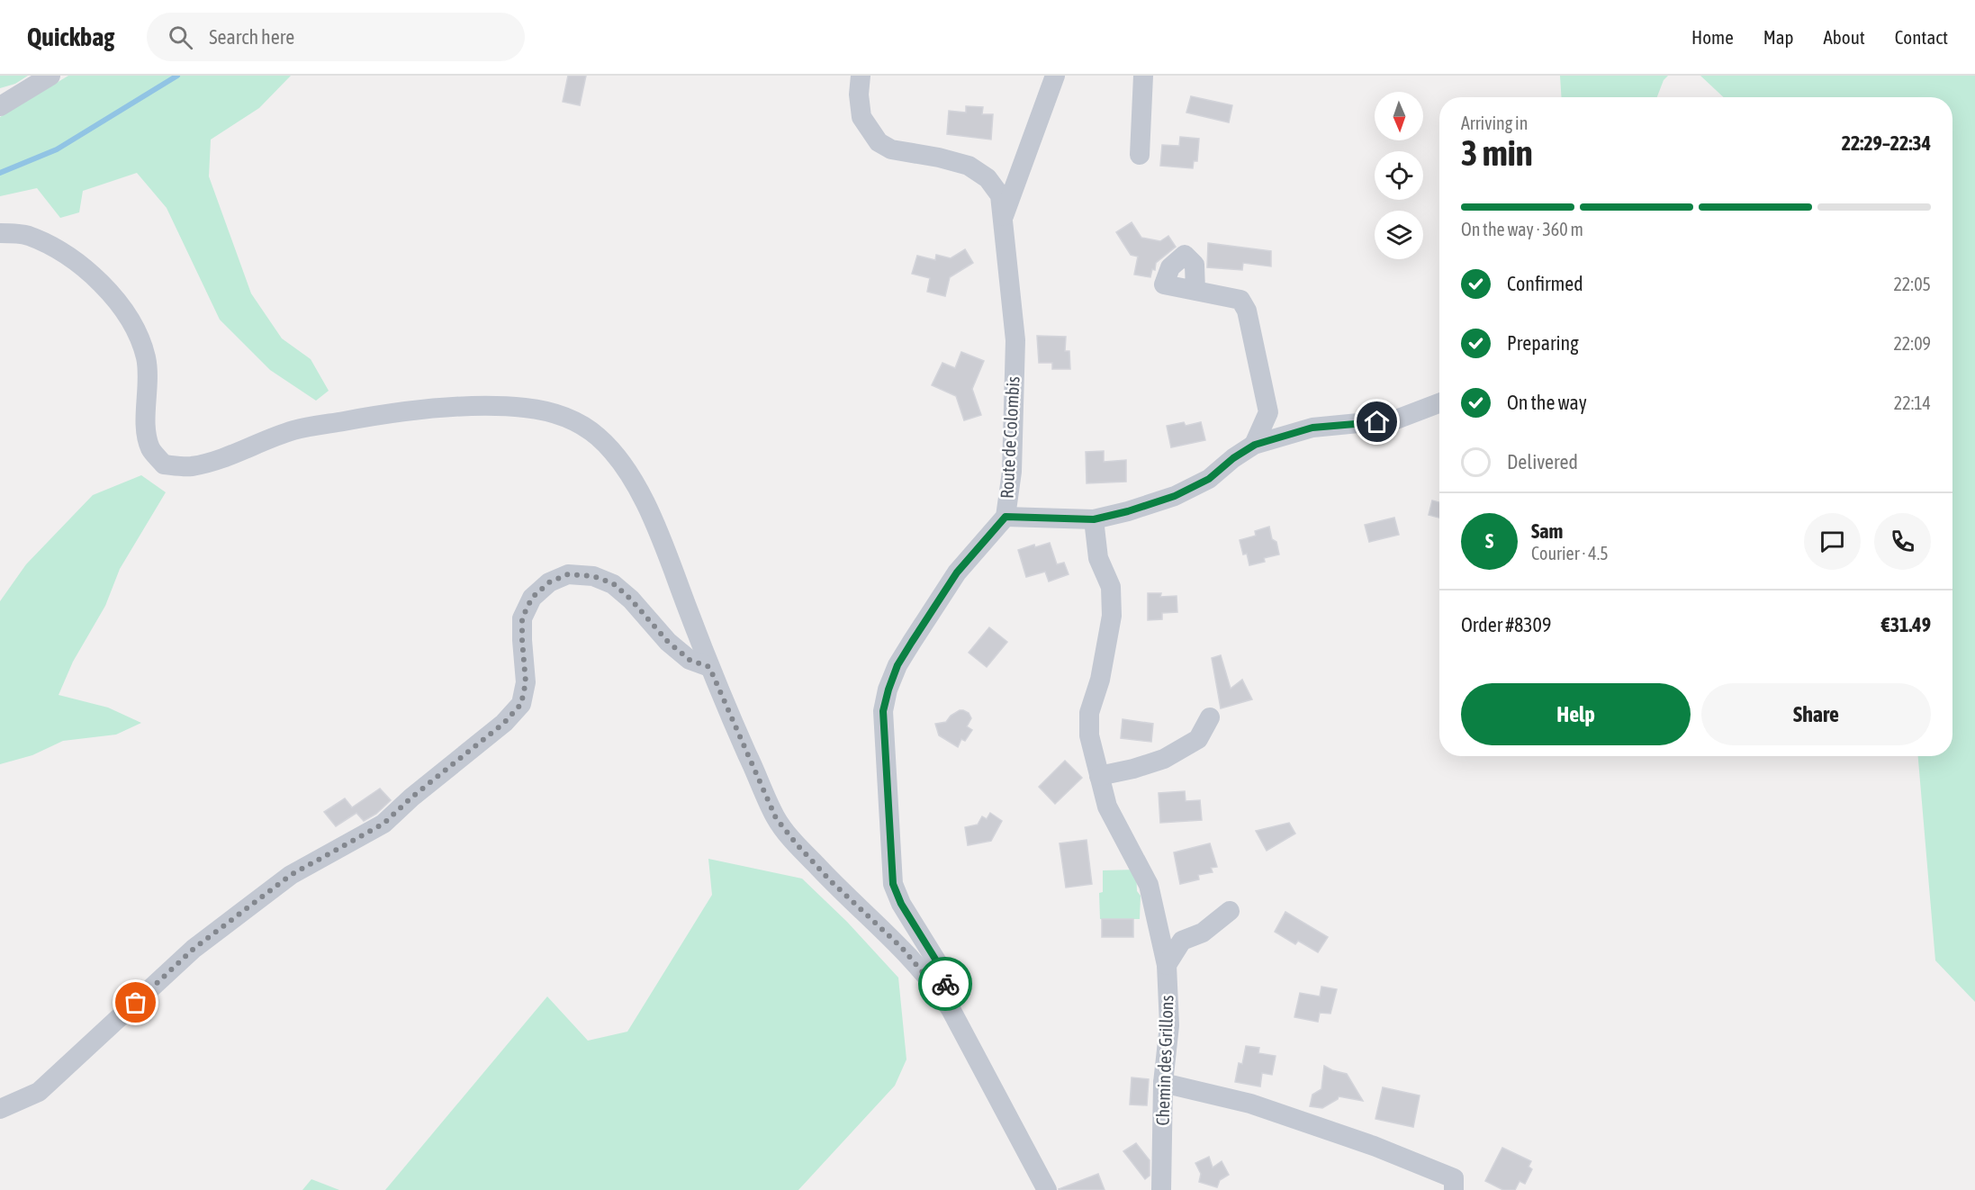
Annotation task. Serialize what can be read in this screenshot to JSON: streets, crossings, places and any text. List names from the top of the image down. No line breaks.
{"streets":{"street":["Route de Colombis","Chemin des Grillons"]},"north":"bottom","page":{"header":"Quickbag","search":"Search here","nav":["Home","Map","About","Contact"],"heading":["3 min","Arriving in","22:29–22:34"],"panel":["Sam","Courier · 4.5","Order #8309","€31.49"],"bar":"On the way · 360 m","list":[["Confirmed","22:05"],["Preparing","22:09"],["On the way","22:14"],"Delivered"],"round":"S","buttons":["Help","Share"]}}
